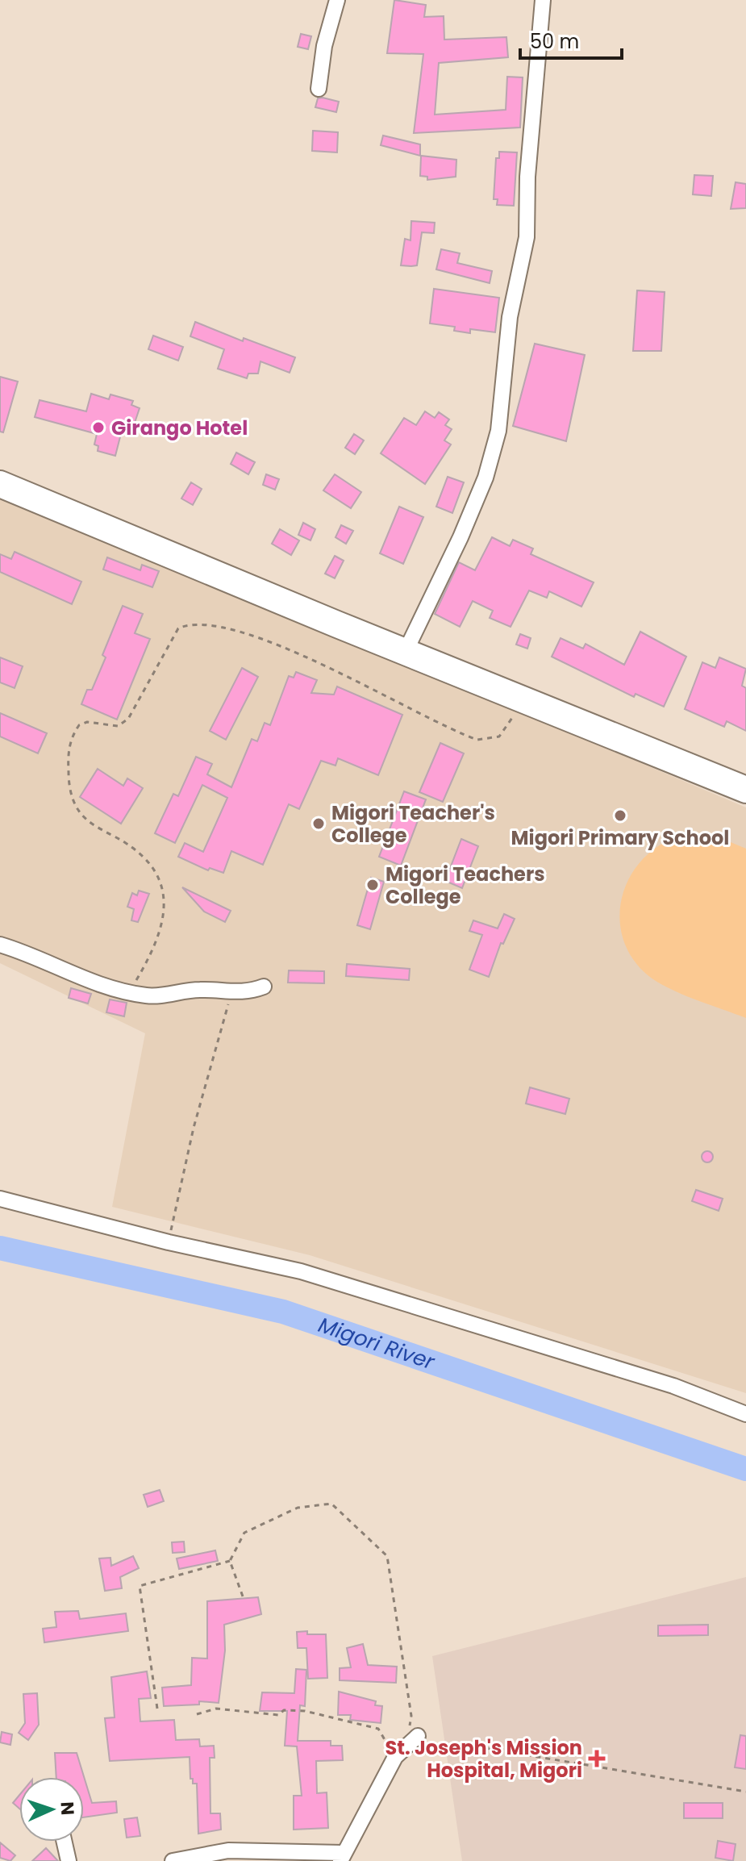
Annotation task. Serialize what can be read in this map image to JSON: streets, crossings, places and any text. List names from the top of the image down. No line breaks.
{"water":["Migori River"],"places":{"other":["Girango Hotel","Migori Primary School","Migori Teacher's College","Migori Teachers College"],"health":["St. Joseph's Mission Hospital, Migori"]},"scale_bar":"50 m","north":"right"}
